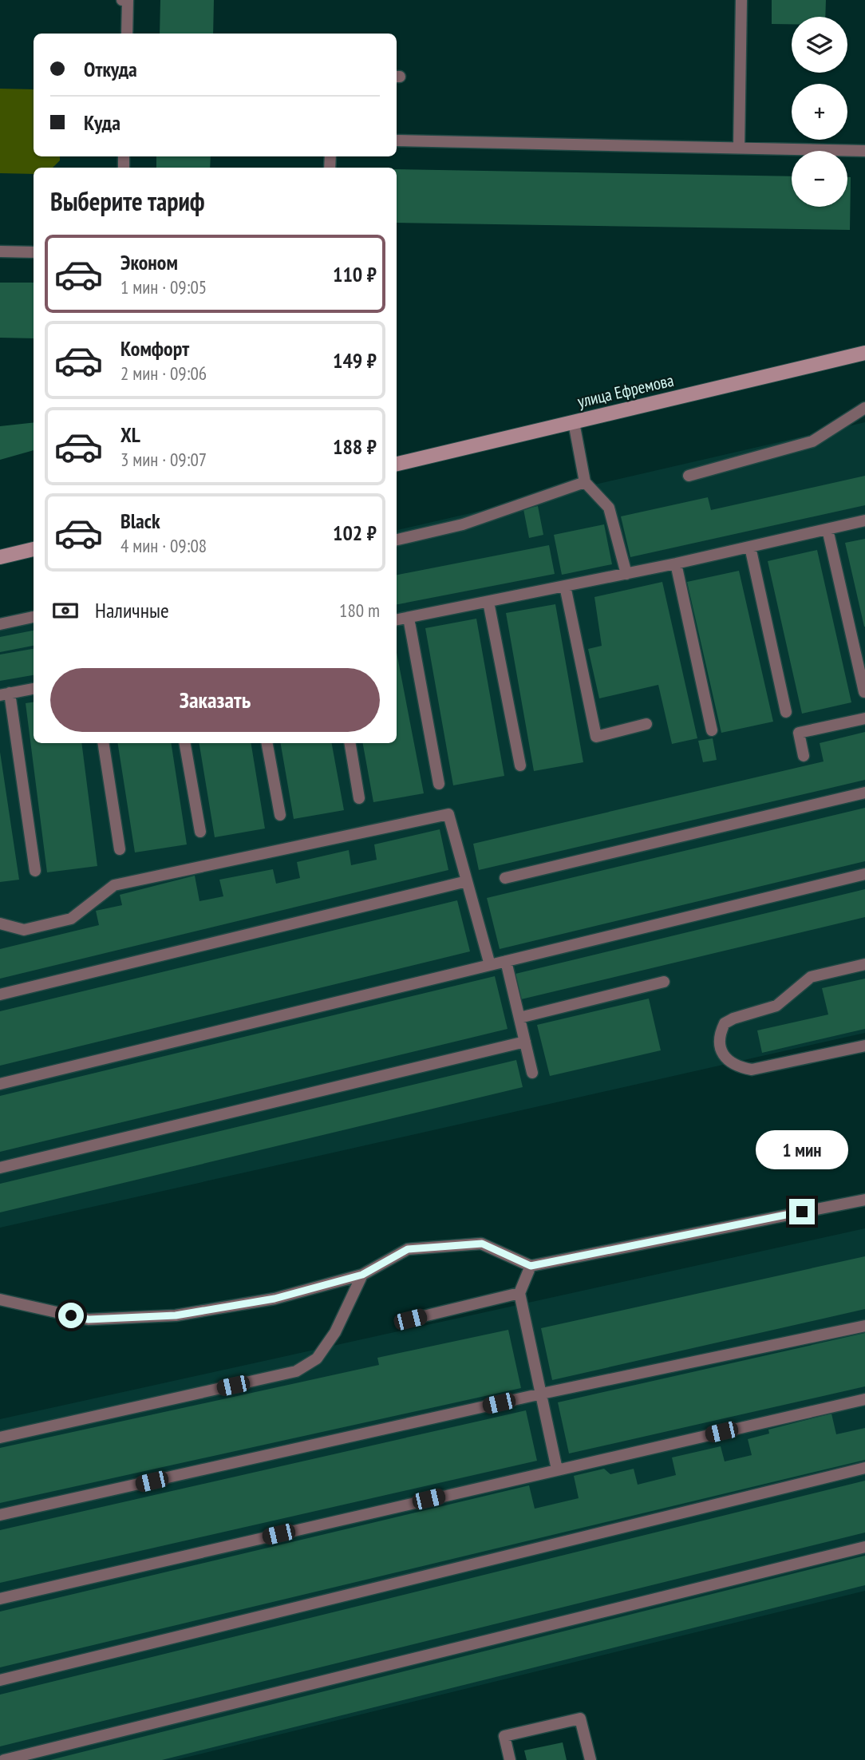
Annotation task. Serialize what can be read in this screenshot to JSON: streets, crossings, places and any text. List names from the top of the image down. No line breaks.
{"streets":{"street":["улица Ефремова"]},"page":{"map_buttons":["+","−"],"banner":["Откуда","Куда"],"heading":"Выберите тариф","list":[{"name":"Эконом","note":"1 мин · 09:05","value":"110 ₽"},{"name":"Комфорт","note":"2 мин · 09:06","value":"149 ₽"},{"name":"XL","note":"3 мин · 09:07","value":"188 ₽"},{"name":"Black","note":"4 мин · 09:08","value":"102 ₽"}],"pay":["Наличные","180 m"],"buttons":"Заказать","bubble":"1 мин"}}
